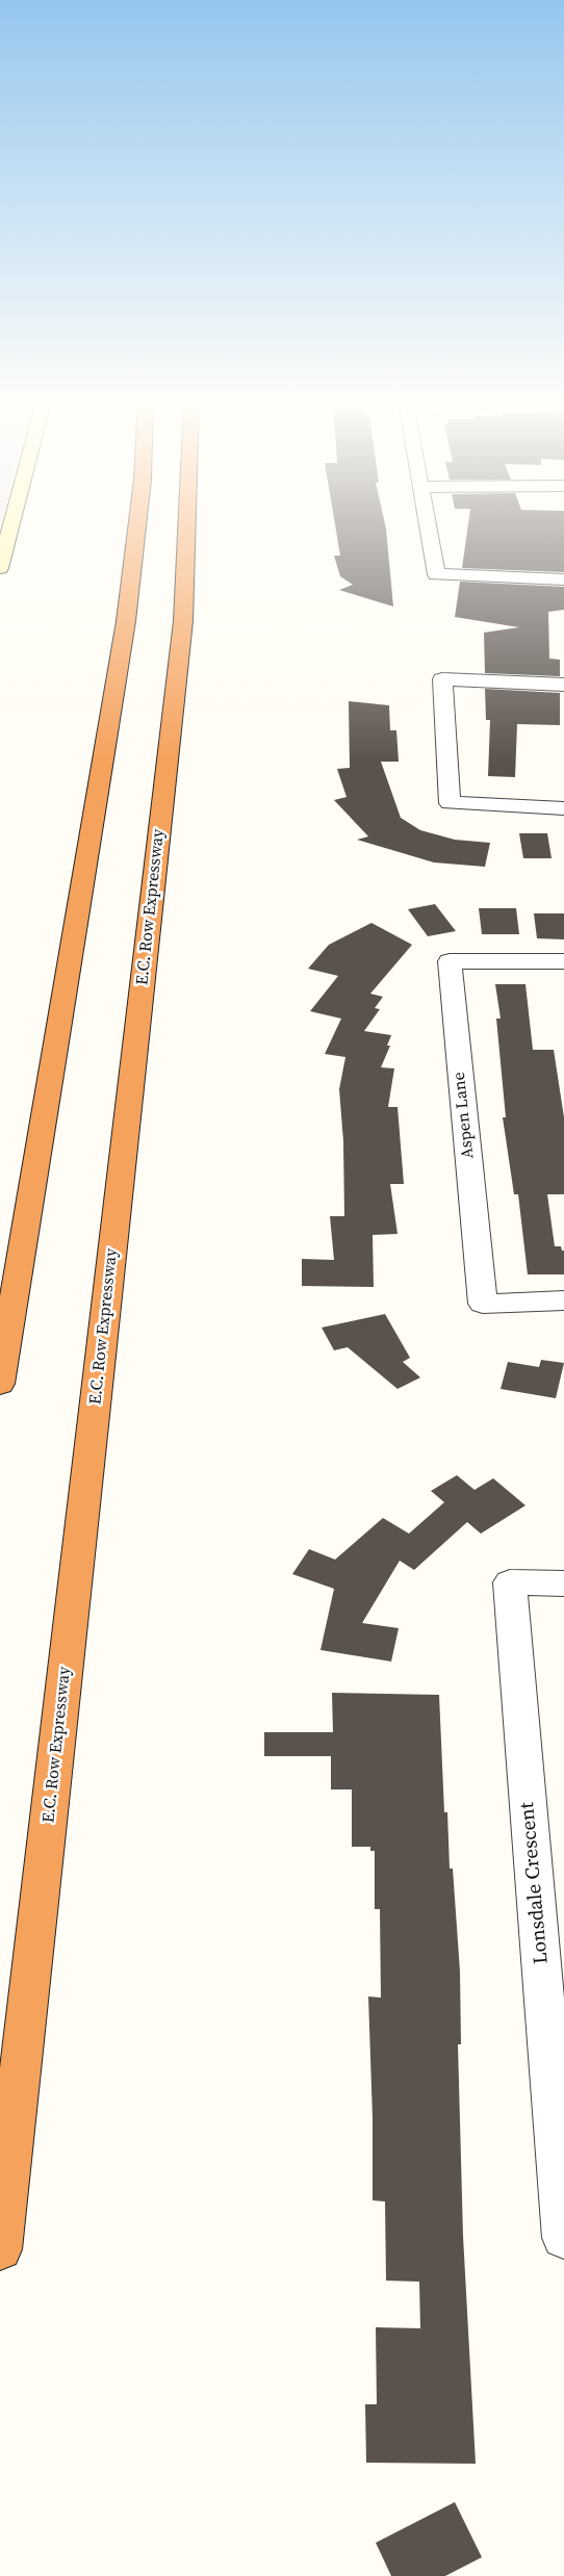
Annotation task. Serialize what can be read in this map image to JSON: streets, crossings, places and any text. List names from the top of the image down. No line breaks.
{"streets":{"highway":["E.C. Row Expressway"],"street":["Aspen Lane","Lonsdale Crescent"]}}
